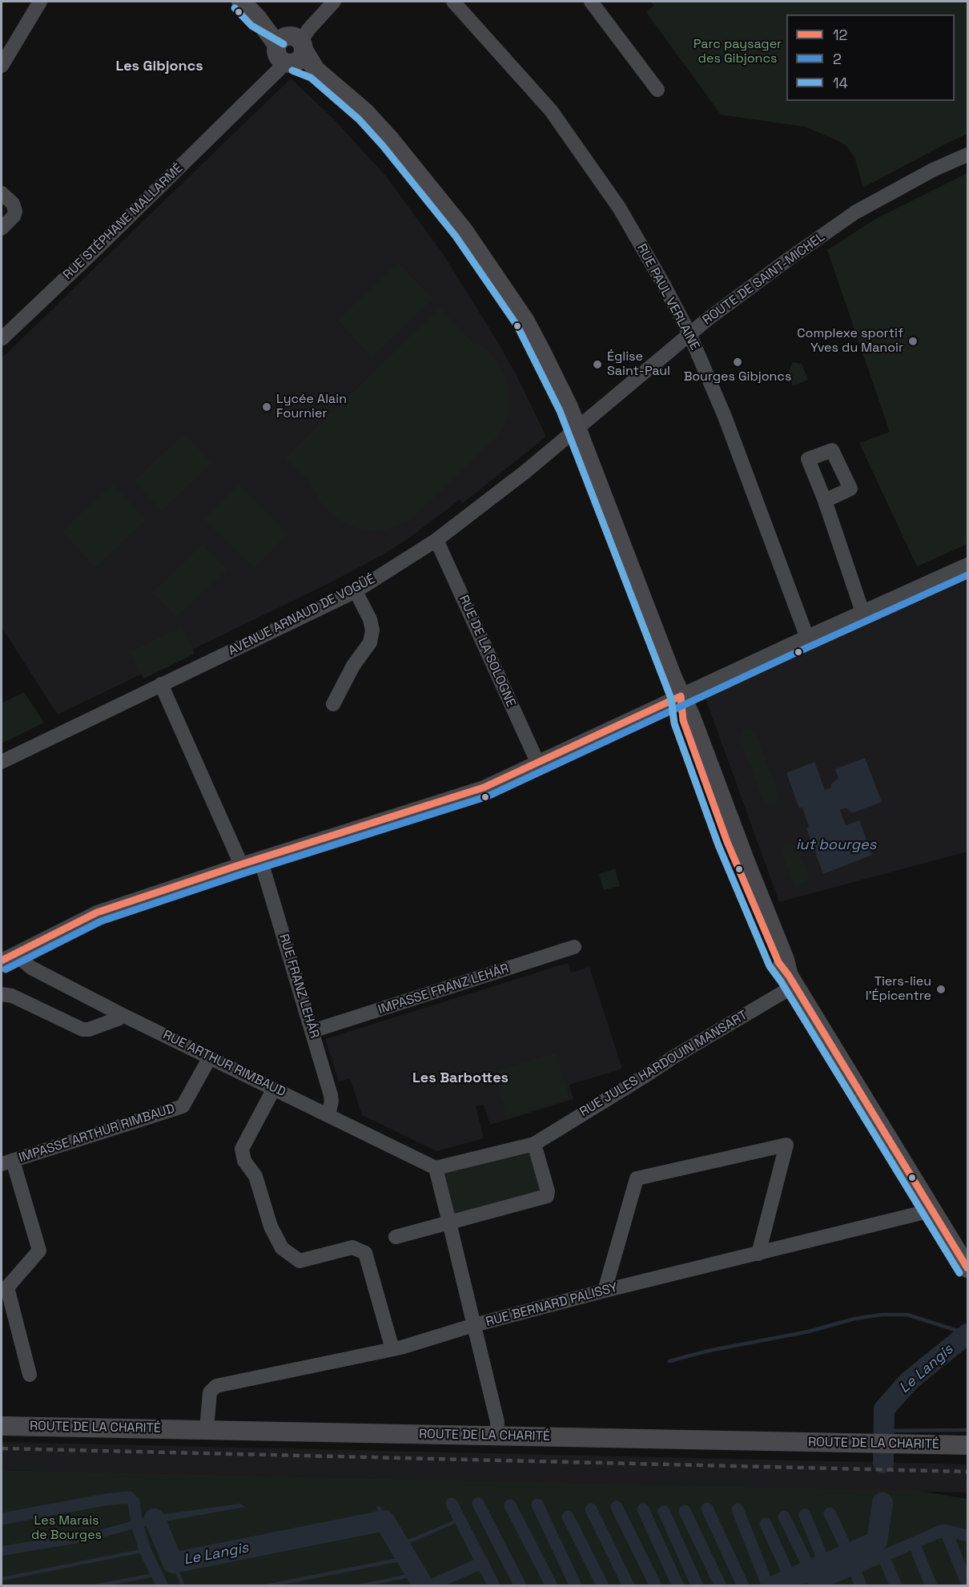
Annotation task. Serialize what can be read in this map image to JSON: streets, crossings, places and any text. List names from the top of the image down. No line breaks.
{"streets":{"main road":["ROUTE DE LA CHARITÉ"],"street":["RUE STÉPHANE MALLARMÉ","ROUTE DE SAINT-MICHEL","RUE PAUL VERLAINE","AVENUE ARNAUD DE VOGÜÉ","RUE DE LA SOLOGNE","RUE FRANZ LEHÁR","IMPASSE FRANZ LEHÁR","RUE ARTHUR RIMBAUD","RUE JULES HARDOUIN MANSART","IMPASSE ARTHUR RIMBAUD","RUE BERNARD PALISSY"]},"crossings":[["ROUTE DE SAINT-MICHEL","RUE PAUL VERLAINE"],["ROUTE DE SAINT-MICHEL","AVENUE ARNAUD DE VOGÜÉ"],["AVENUE ARNAUD DE VOGÜÉ","RUE DE LA SOLOGNE"],["RUE FRANZ LEHÁR","IMPASSE FRANZ LEHÁR"],["RUE FRANZ LEHÁR","RUE ARTHUR RIMBAUD"],["RUE ARTHUR RIMBAUD","RUE JULES HARDOUIN MANSART"],["RUE ARTHUR RIMBAUD","IMPASSE ARTHUR RIMBAUD"],["RUE BERNARD PALISSY","ROUTE DE LA CHARITÉ"]],"districts":["Les Gibjoncs","Les Barbottes"],"water":["iut bourges","Le Langis"],"parks":["Parc paysager des Gibjoncs","Les Marais de Bourges"],"places":["Complexe sportif Yves du Manoir","Bourges Gibjoncs","Église Saint-Paul","Lycée Alain Fournier","Tiers-lieu l'Épicentre"],"lines":["transit line 14","transit line 2","transit line 12"],"legend":["12","2","14"]}
